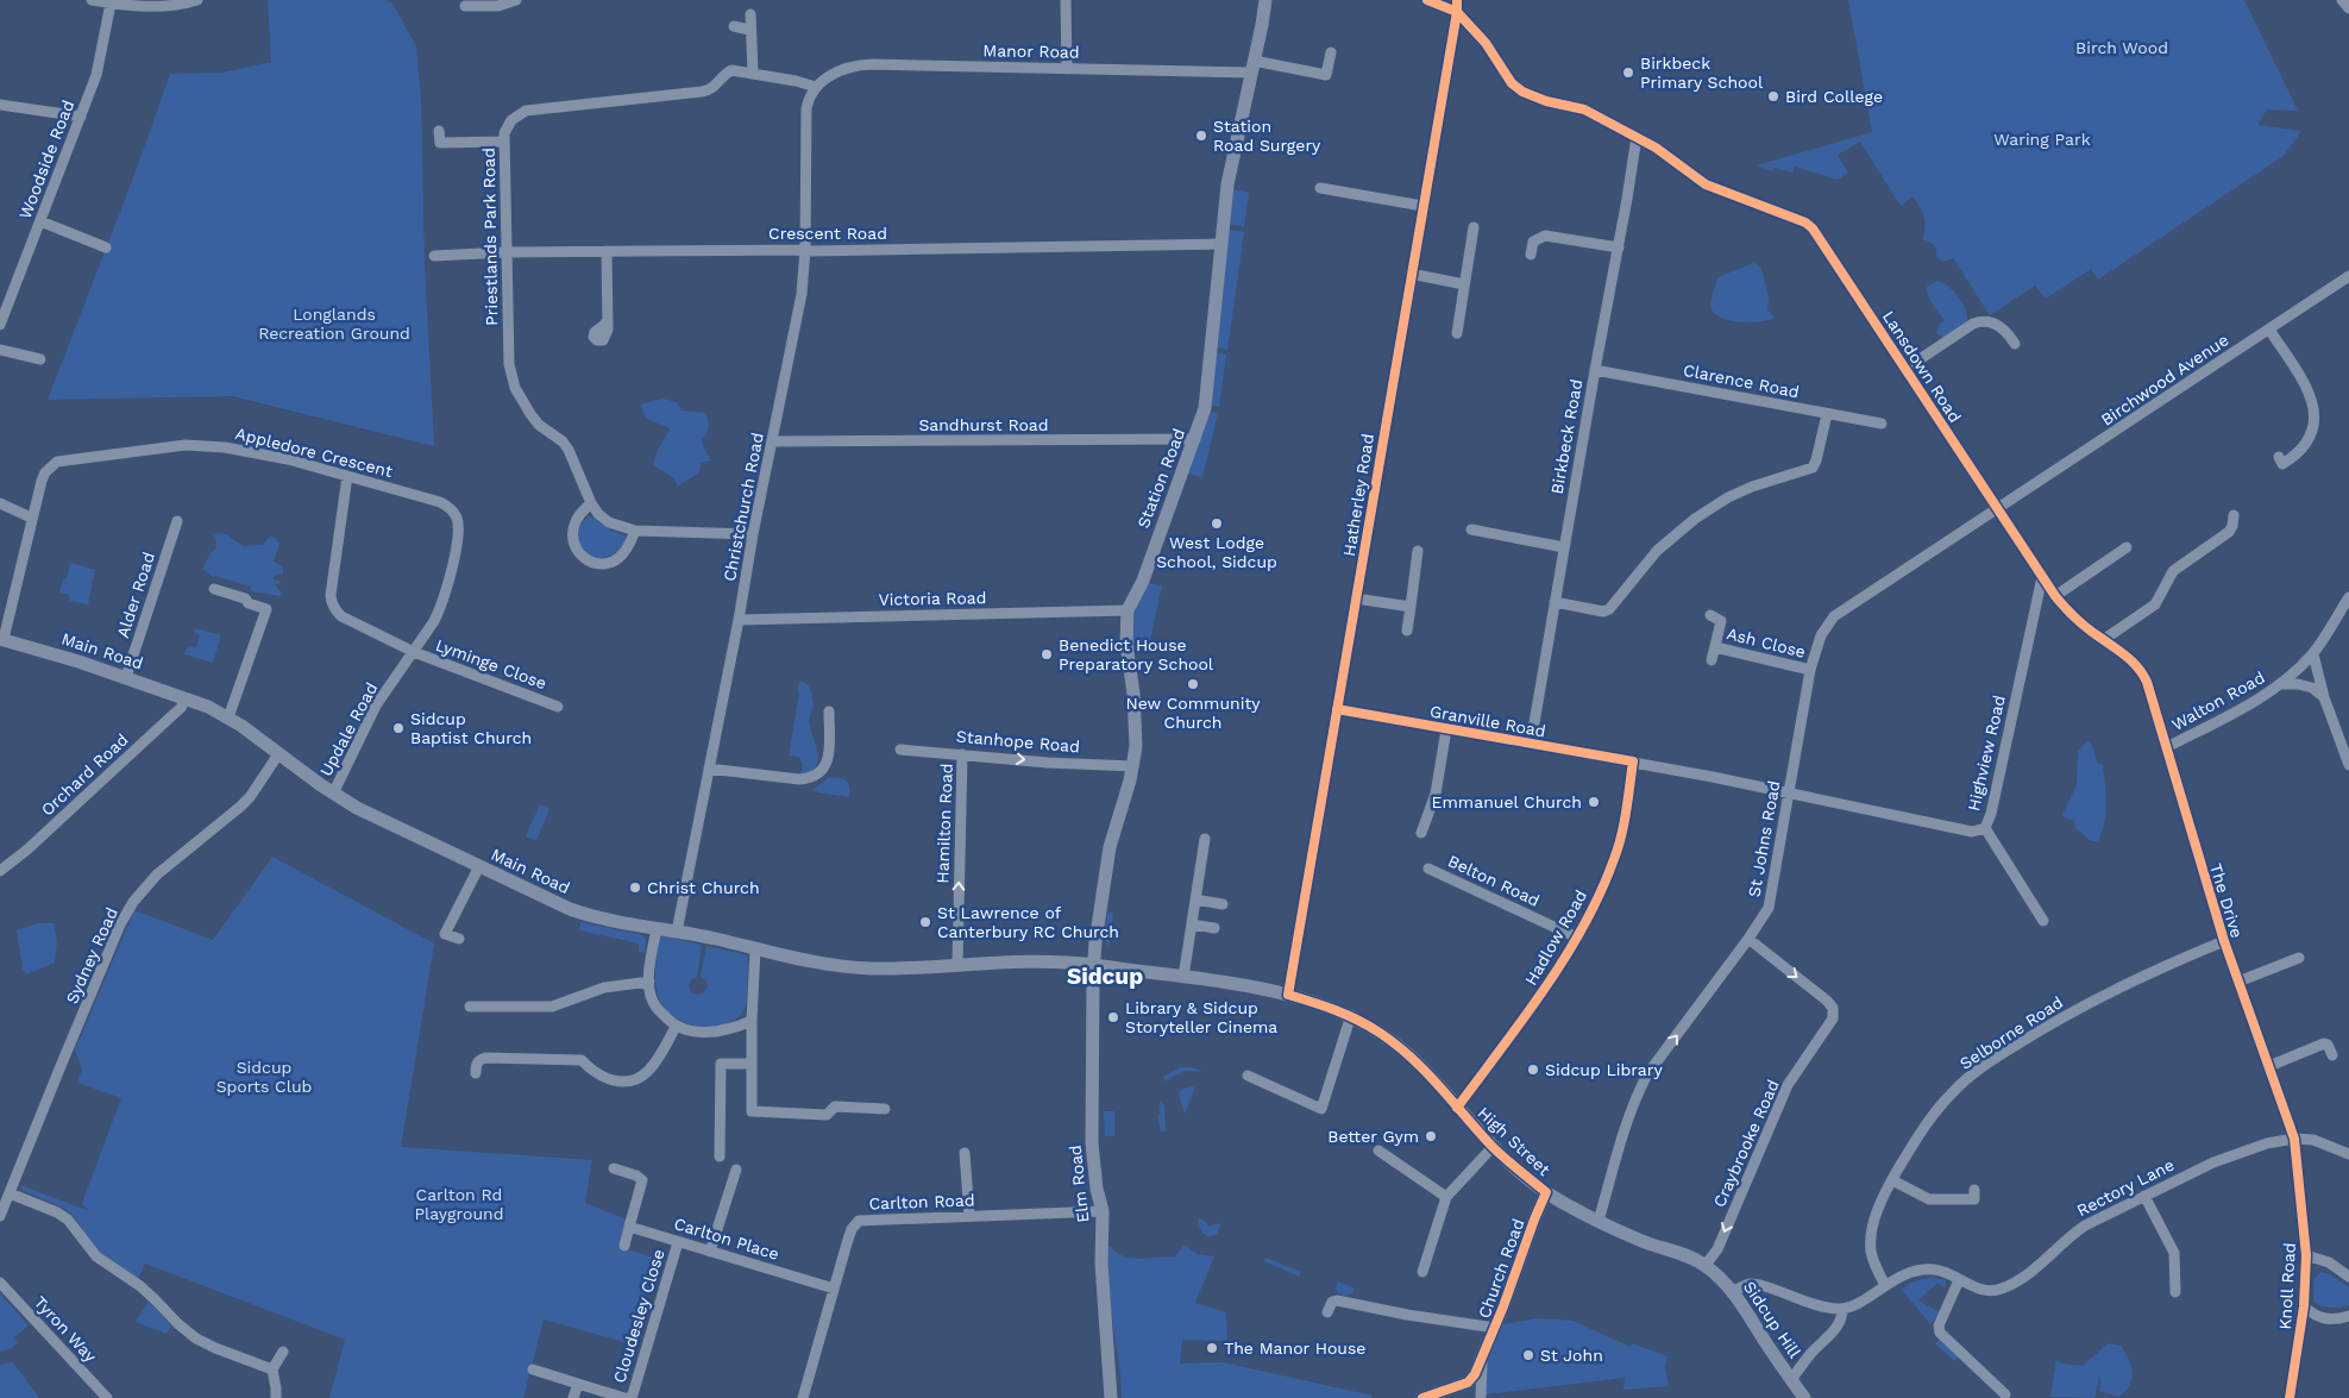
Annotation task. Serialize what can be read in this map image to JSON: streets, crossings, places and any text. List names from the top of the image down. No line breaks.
{"streets":{"main road":["Station Road","Main Road","High Street","Elm Road","Church Road","Sidcup Hill"],"street":["Manor Road","Woodside Road","Crescent Road","Priestlands Park Road","Lansdown Road","Birchwood Avenue","Clarence Road","Sandhurst Road","Birkbeck Road","Appledore Crescent","Hatherley Road","Christchurch Road","Alder Road","Victoria Road","Ash Close","Lyminge Close","Walton Road","Granville Road","Updale Road","Stanhope Road","Highview Road","Orchard Road","Hamilton Road","St Johns Road","Belton Road","The Drive","Hadlow Road","Sydney Road","Selborne Road","Craybrooke Road","Rectory Lane","Carlton Road","Carlton Place","Knoll Road","Cloudesley Close","Tyron Way"]},"crossings":[["Manor Road","Priestlands Park Road"],["Manor Road","Station Road"],["Manor Road","Christchurch Road"],["Crescent Road","Priestlands Park Road"],["Crescent Road","Station Road"],["Crescent Road","Christchurch Road"],["Priestlands Park Road","Christchurch Road"],["Lansdown Road","Birchwood Avenue"],["Lansdown Road","Birkbeck Road"],["Lansdown Road","Hatherley Road"],["Lansdown Road","Highview Road"],["Lansdown Road","St Johns Road"],["Lansdown Road","The Drive"],["Birchwood Avenue","St Johns Road"],["Clarence Road","Birkbeck Road"],["Sandhurst Road","Station Road"],["Sandhurst Road","Christchurch Road"],["Birkbeck Road","Granville Road"],["Appledore Crescent","Main Road"],["Appledore Crescent","Lyminge Close"],["Appledore Crescent","Updale Road"],["Station Road","Victoria Road"],["Station Road","Main Road"],["Station Road","Stanhope Road"],["Station Road","High Street"],["Station Road","Elm Road"],["Hatherley Road","Granville Road"],["Hatherley Road","High Street"],["Christchurch Road","Victoria Road"],["Christchurch Road","Main Road"],["Alder Road","Main Road"],["Ash Close","St Johns Road"],["Main Road","Updale Road"],["Main Road","Orchard Road"],["Main Road","Hamilton Road"],["Main Road","Sydney Road"],["Main Road","High Street"],["Main Road","Elm Road"],["Lyminge Close","Updale Road"],["Walton Road","The Drive"],["Granville Road","Highview Road"],["Granville Road","St Johns Road"],["Granville Road","Hadlow Road"],["Stanhope Road","Hamilton Road"],["St Johns Road","High Street"],["St Johns Road","Craybrooke Road"],["Belton Road","Hadlow Road"],["The Drive","Selborne Road"],["The Drive","Rectory Lane"],["The Drive","Knoll Road"],["Hadlow Road","High Street"],["Selborne Road","Rectory Lane"],["High Street","Craybrooke Road"],["High Street","Elm Road"],["High Street","Church Road"],["High Street","Sidcup Hill"],["Craybrooke Road","Sidcup Hill"],["Elm Road","Carlton Road"],["Rectory Lane","Knoll Road"],["Carlton Road","Carlton Place"],["Carlton Place","Cloudesley Close"]],"one_way":["Stanhope Road","Hamilton Road","St Johns Road","Craybrooke Road"],"districts":["Sidcup"],"parks":["Birch Wood","Waring Park","Longlands Recreation Ground","Sidcup Sports Club","Carlton Rd Playground"],"places":["Birkbeck Primary School","Bird College","Station Road Surgery","West Lodge School, Sidcup","Benedict House Preparatory School","New Community Church","Sidcup Baptist Church","Emmanuel Church","Christ Church","St Lawrence of Canterbury RC Church","Library & Sidcup Storyteller Cinema","Sidcup Library","Better Gym","The Manor House","St John"]}
